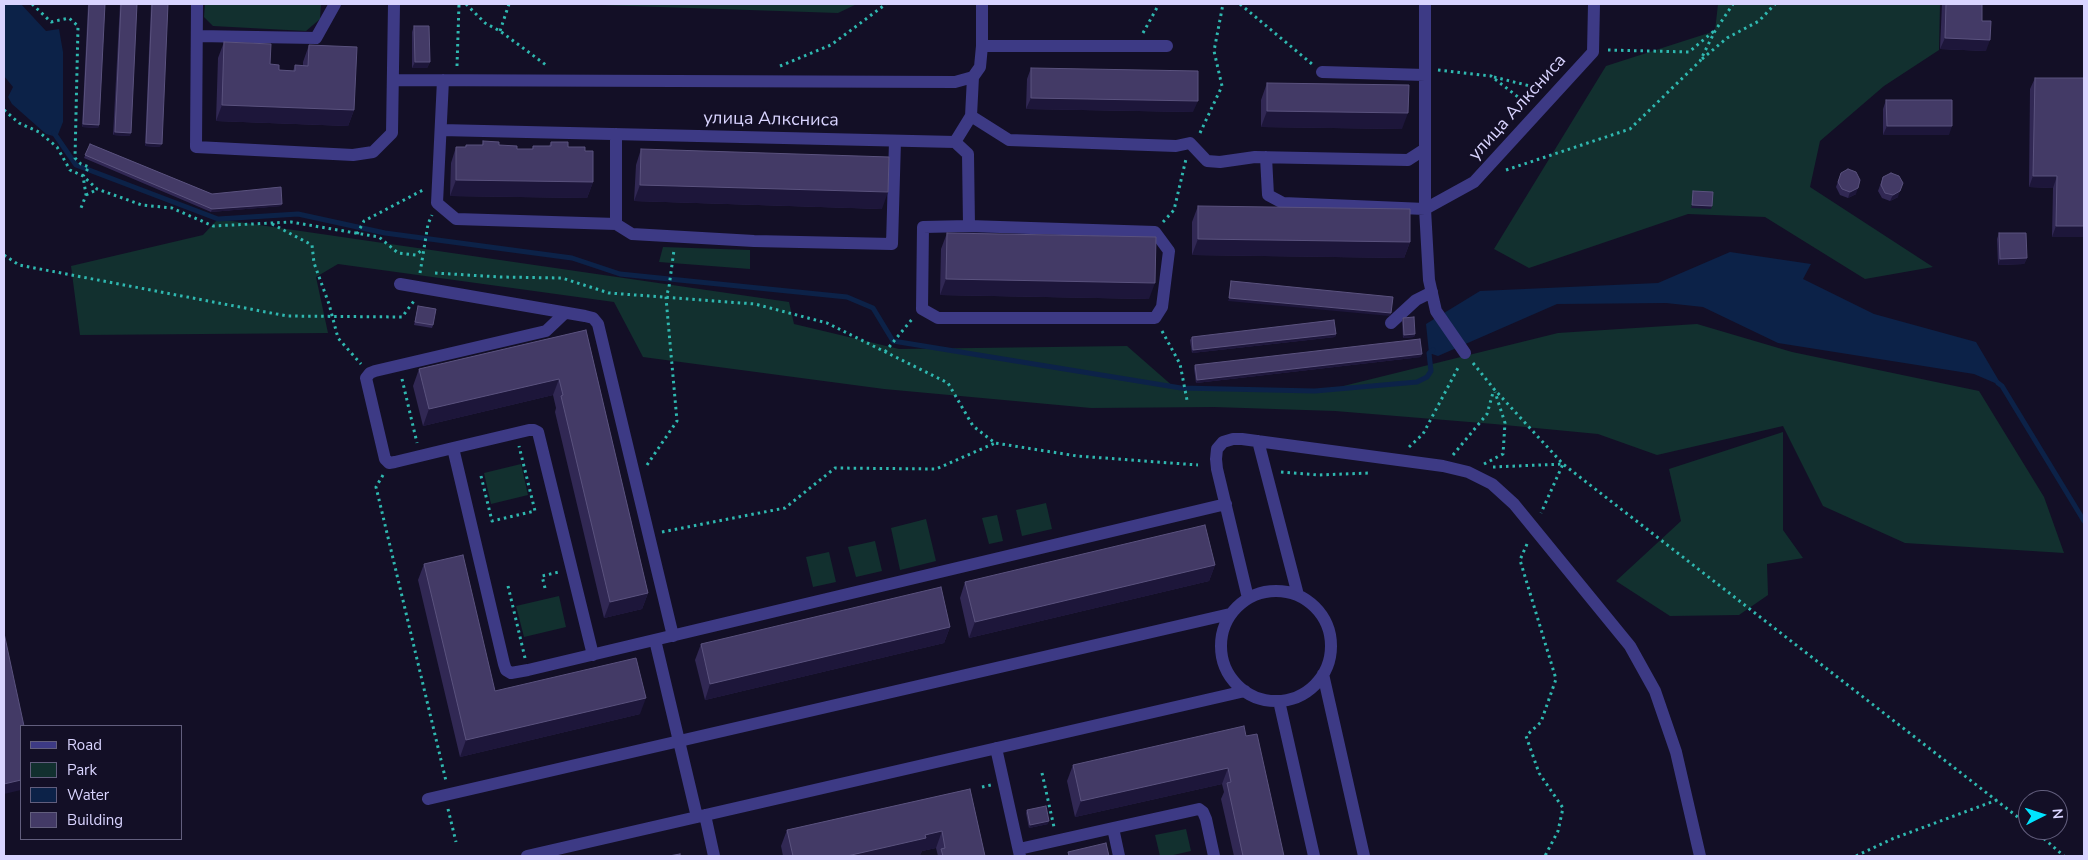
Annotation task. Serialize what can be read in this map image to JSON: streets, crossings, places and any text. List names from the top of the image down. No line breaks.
{"streets":{"street":["улица Алксниса"]},"legend":["Road","Park","Water","Building"],"north":"right"}
